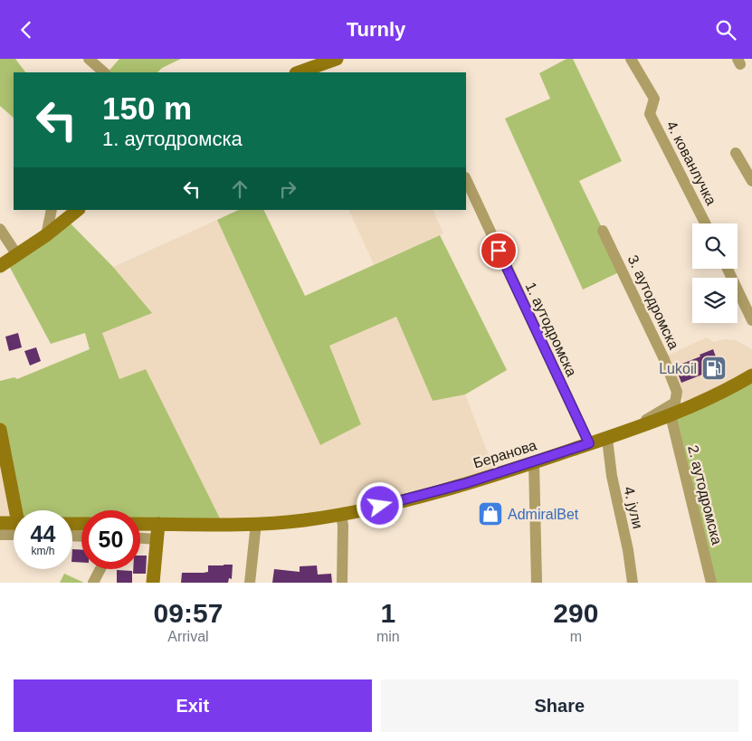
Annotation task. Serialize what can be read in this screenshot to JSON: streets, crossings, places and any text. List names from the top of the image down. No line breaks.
{"streets":{"main road":["Беранова"],"street":["4. кованлучка","3. аутодромска","1. аутодромска","2. аутодромска","4. јули"]},"crossings":[["3. аутодромска","Беранова"],["3. аутодромска","4. јули"],["1. аутодромска","Беранова"],["Беранова","2. аутодромска"],["Беранова","4. јули"]],"places":{"fuel station":["Lukoil"],"shop":["AdmiralBet"]},"page":{"header":"Turnly","turn":["150 m","1. аутодромска"],"speed":"44 km/h","limit":"50","eta":["09:57","Arrival","1","min","290","m"],"buttons":["Exit","Share"]}}
